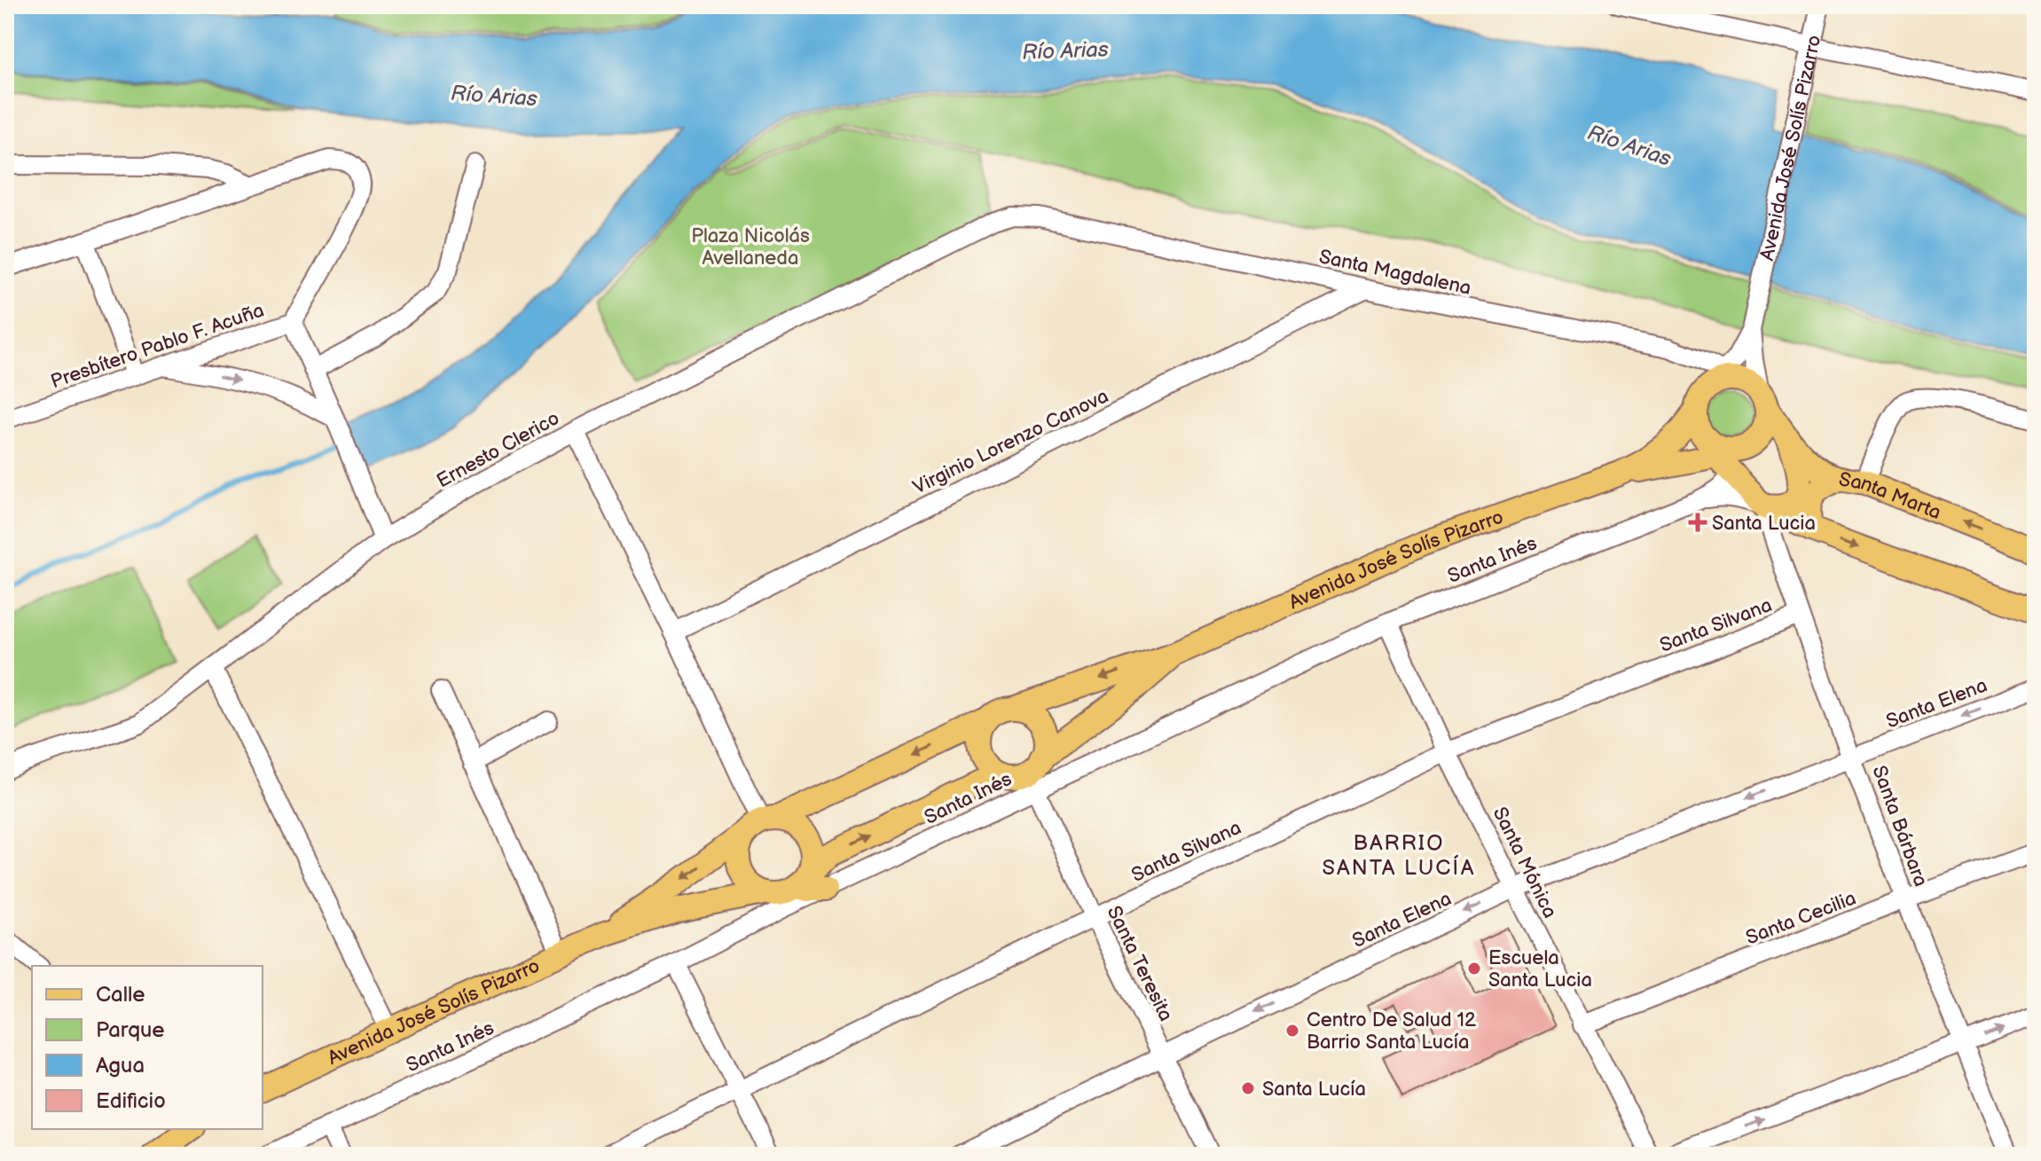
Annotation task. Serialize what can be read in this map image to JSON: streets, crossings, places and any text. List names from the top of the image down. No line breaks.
{"streets":{"main road":["Avenida José Solís Pizarro","Santa Marta"],"street":["Santa Magdalena","Presbítero Pablo F. Acuña","Virginio Lorenzo Canova","Ernesto Clerico","Santa Inés","Santa Silvana","Santa Elena","Santa Bárbara","Santa Mónica","Santa Cecilia","Santa Teresita"]},"crossings":[["Avenida José Solís Pizarro","Santa Magdalena"],["Avenida José Solís Pizarro","Santa Marta"],["Avenida José Solís Pizarro","Santa Inés"],["Avenida José Solís Pizarro","Santa Teresita"],["Santa Magdalena","Virginio Lorenzo Canova"],["Santa Magdalena","Ernesto Clerico"],["Santa Magdalena","Santa Marta"],["Santa Magdalena","Santa Inés"],["Santa Marta","Santa Inés"],["Santa Inés","Santa Bárbara"],["Santa Inés","Santa Mónica"],["Santa Inés","Santa Teresita"],["Santa Silvana","Santa Bárbara"],["Santa Silvana","Santa Mónica"],["Santa Silvana","Santa Teresita"],["Santa Elena","Santa Bárbara"],["Santa Elena","Santa Mónica"],["Santa Elena","Santa Teresita"],["Santa Bárbara","Santa Cecilia"],["Santa Mónica","Santa Cecilia"]],"one_way":["Santa Elena"],"districts":["BARRIO SANTA LUCÍA"],"water":["Río Arias"],"parks":["Plaza Nicolás Avellaneda"],"places":{"health":["Santa Lucia"],"other":["Escuela Santa Lucia","Centro De Salud 12 Barrio Santa Lucía","Santa Lucía"]},"legend":["Calle","Parque","Agua","Edificio"]}
